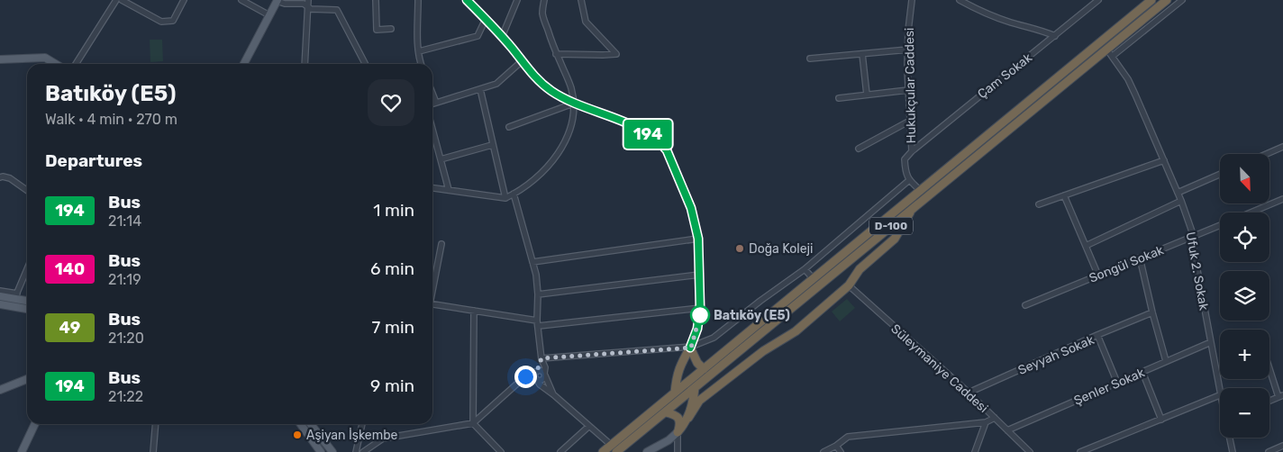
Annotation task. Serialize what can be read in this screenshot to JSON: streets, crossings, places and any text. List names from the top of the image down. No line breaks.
{"streets":{"highway":["D-100"],"street":["Çam Sokak","Hukukçular Caddesi","Songül Sokak","Ufuk 2. Sokak","Seyyah Sokak","Süleymaniye Caddesi","Şenler Sokak"]},"crossings":[["Çam Sokak","Hukukçular Caddesi"],["D-100","Ufuk 2. Sokak"],["Songül Sokak","Ufuk 2. Sokak"],["Ufuk 2. Sokak","Şenler Sokak"],["Seyyah Sokak","Süleymaniye Caddesi"],["Seyyah Sokak","Şenler Sokak"],["Süleymaniye Caddesi","Şenler Sokak"]],"places":["Doğa Koleji","Batıköy (E5)","Aşiyan İşkembe"],"lines":["bus line 194"],"north":"bottom right","page":{"on_map":"194","heading":[["Batıköy (E5)","Walk · 4 min · 270 m"],"Departures"],"map_buttons":["+","−"],"list":[{"mark":"194","name":"Bus","note":"21:14","value":"1 min"},{"mark":"140","name":"Bus","note":"21:19","value":"6 min"},{"mark":"49","name":"Bus","note":"21:20","value":"7 min"},{"mark":"194","name":"Bus","note":"21:22","value":"9 min"}]}}
